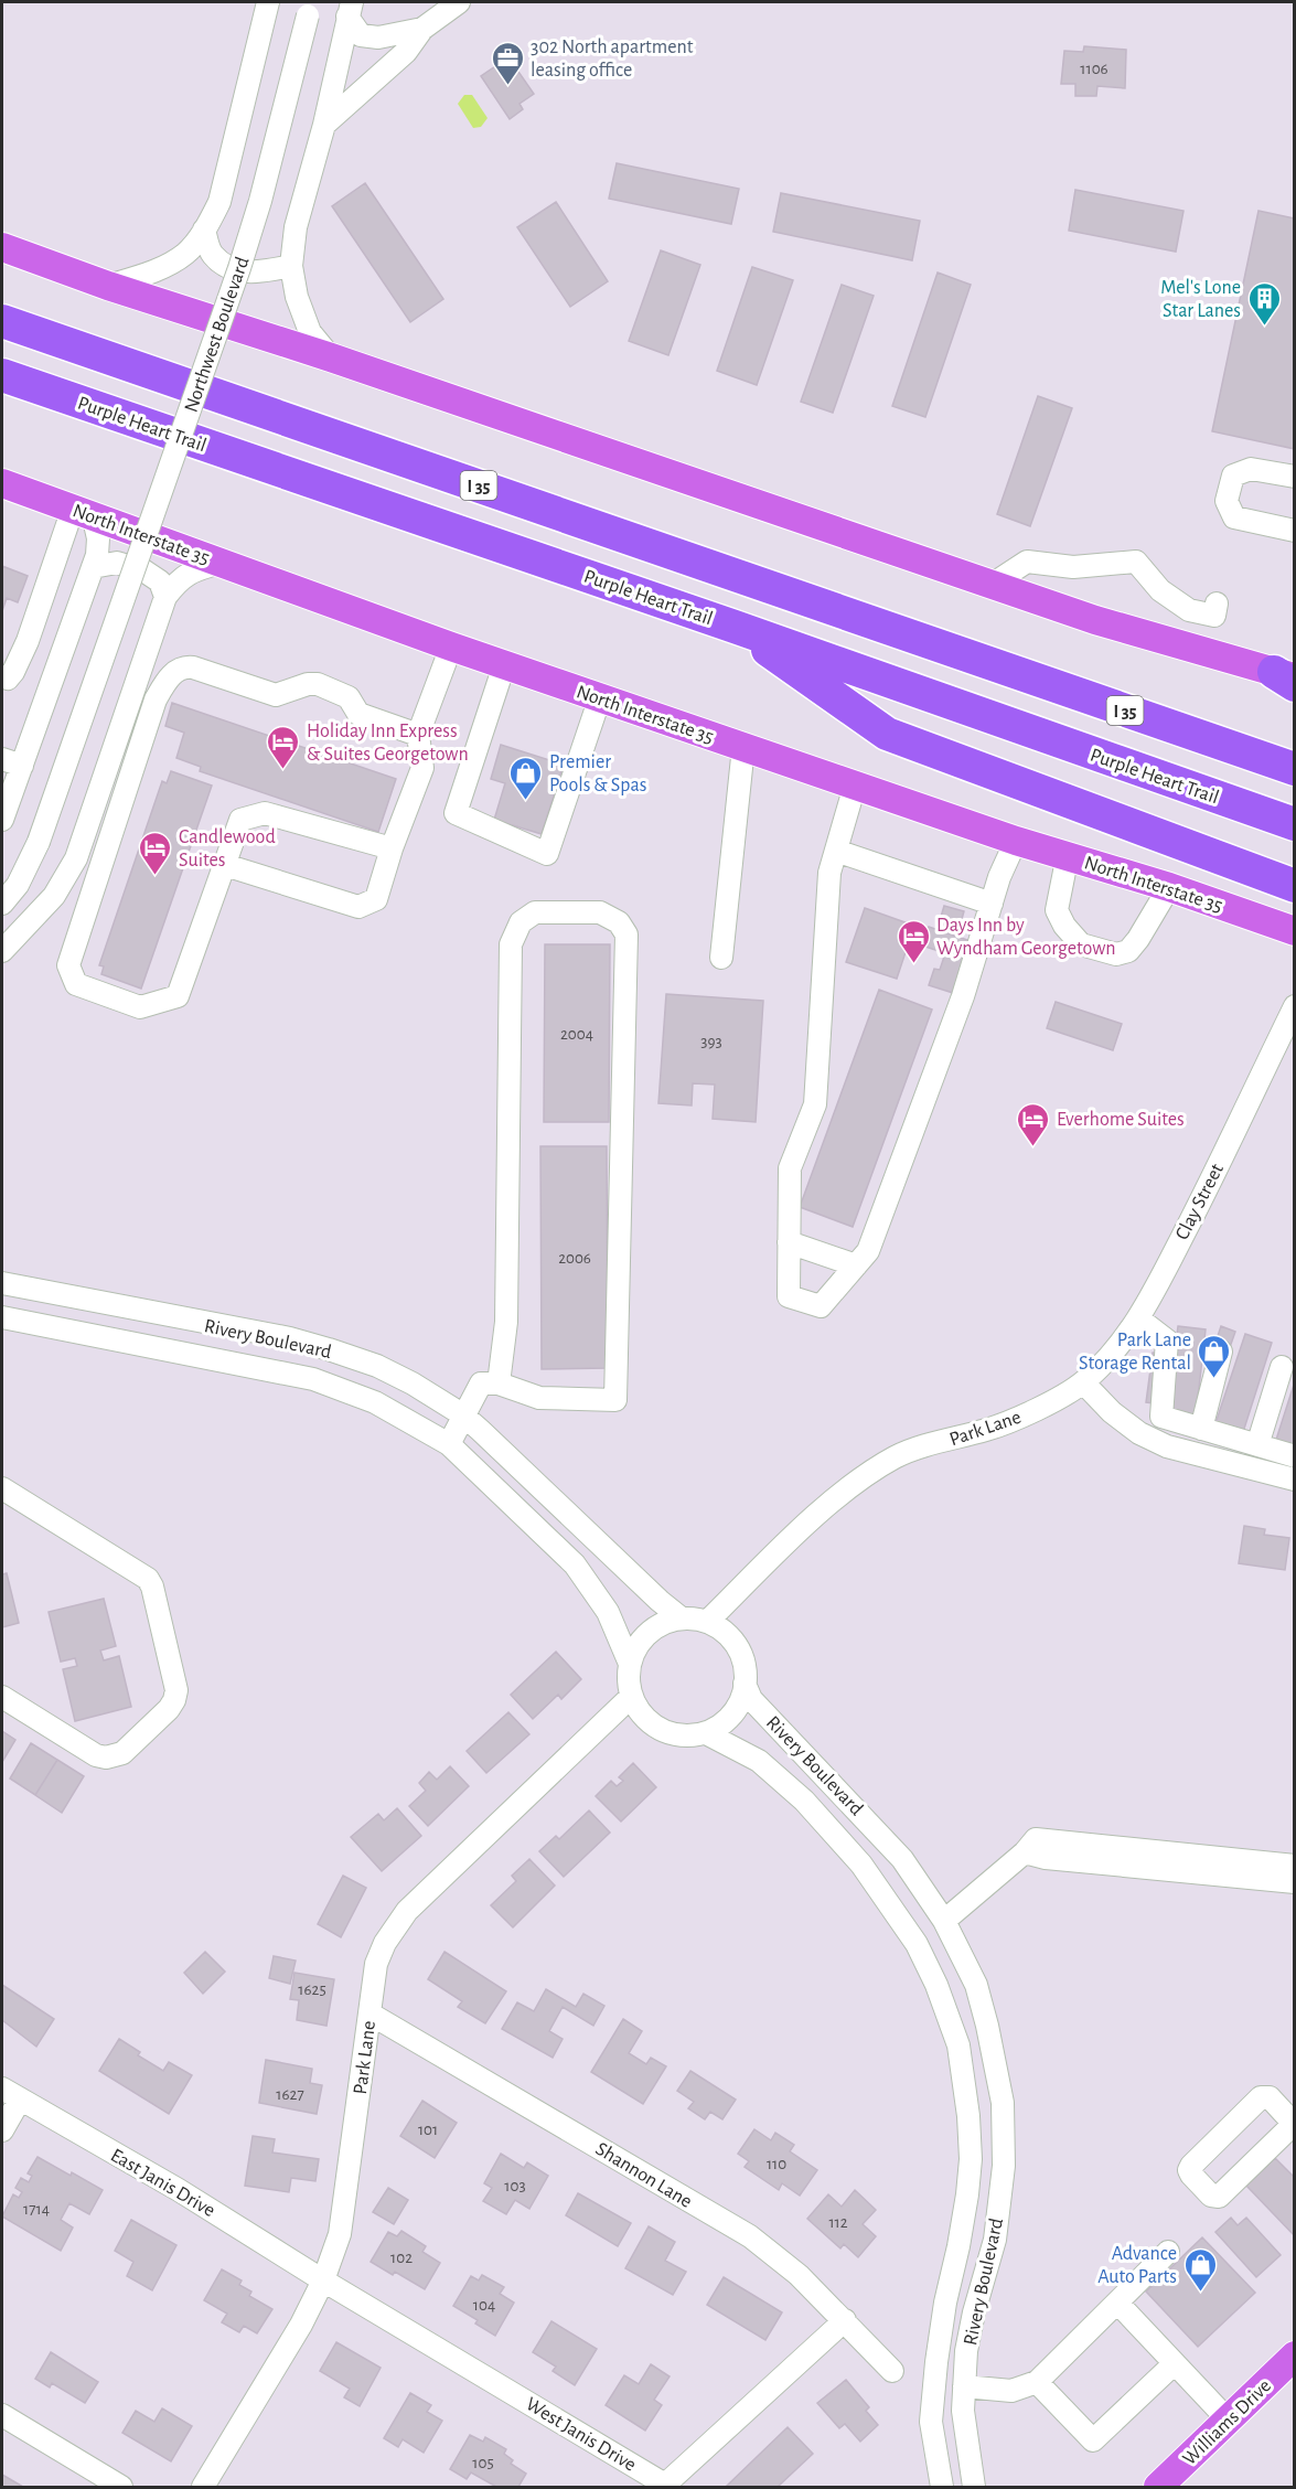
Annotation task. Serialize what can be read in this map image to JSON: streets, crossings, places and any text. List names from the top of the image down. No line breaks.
{"streets":{"highway":["Purple Heart Trail","I 35"],"main road":["North Interstate 35","Williams Drive"],"street":["Northwest Boulevard","Clay Street","Rivery Boulevard","Park Lane","Shannon Lane","East Janis Drive","West Janis Drive"]},"crossings":[["Clay Street","Park Lane"],["Rivery Boulevard","Park Lane"],["Park Lane","Shannon Lane"],["Park Lane","East Janis Drive"],["Park Lane","West Janis Drive"],["Shannon Lane","West Janis Drive"],["East Janis Drive","West Janis Drive"]],"places":{"office":["302 North apartment leasing office"],"building":["Mel's Lone Star Lanes"],"hotel":["Holiday Inn Express & Suites Georgetown","Candlewood Suites","Days Inn by Wyndham Georgetown","Everhome Suites"],"shop":["Premier Pools & Spas","Park Lane Storage Rental","Advance Auto Parts"]},"house_numbers":["1106","2004","393","2006","1625","1627","101","110","103","1714","112","102","104","105"]}
